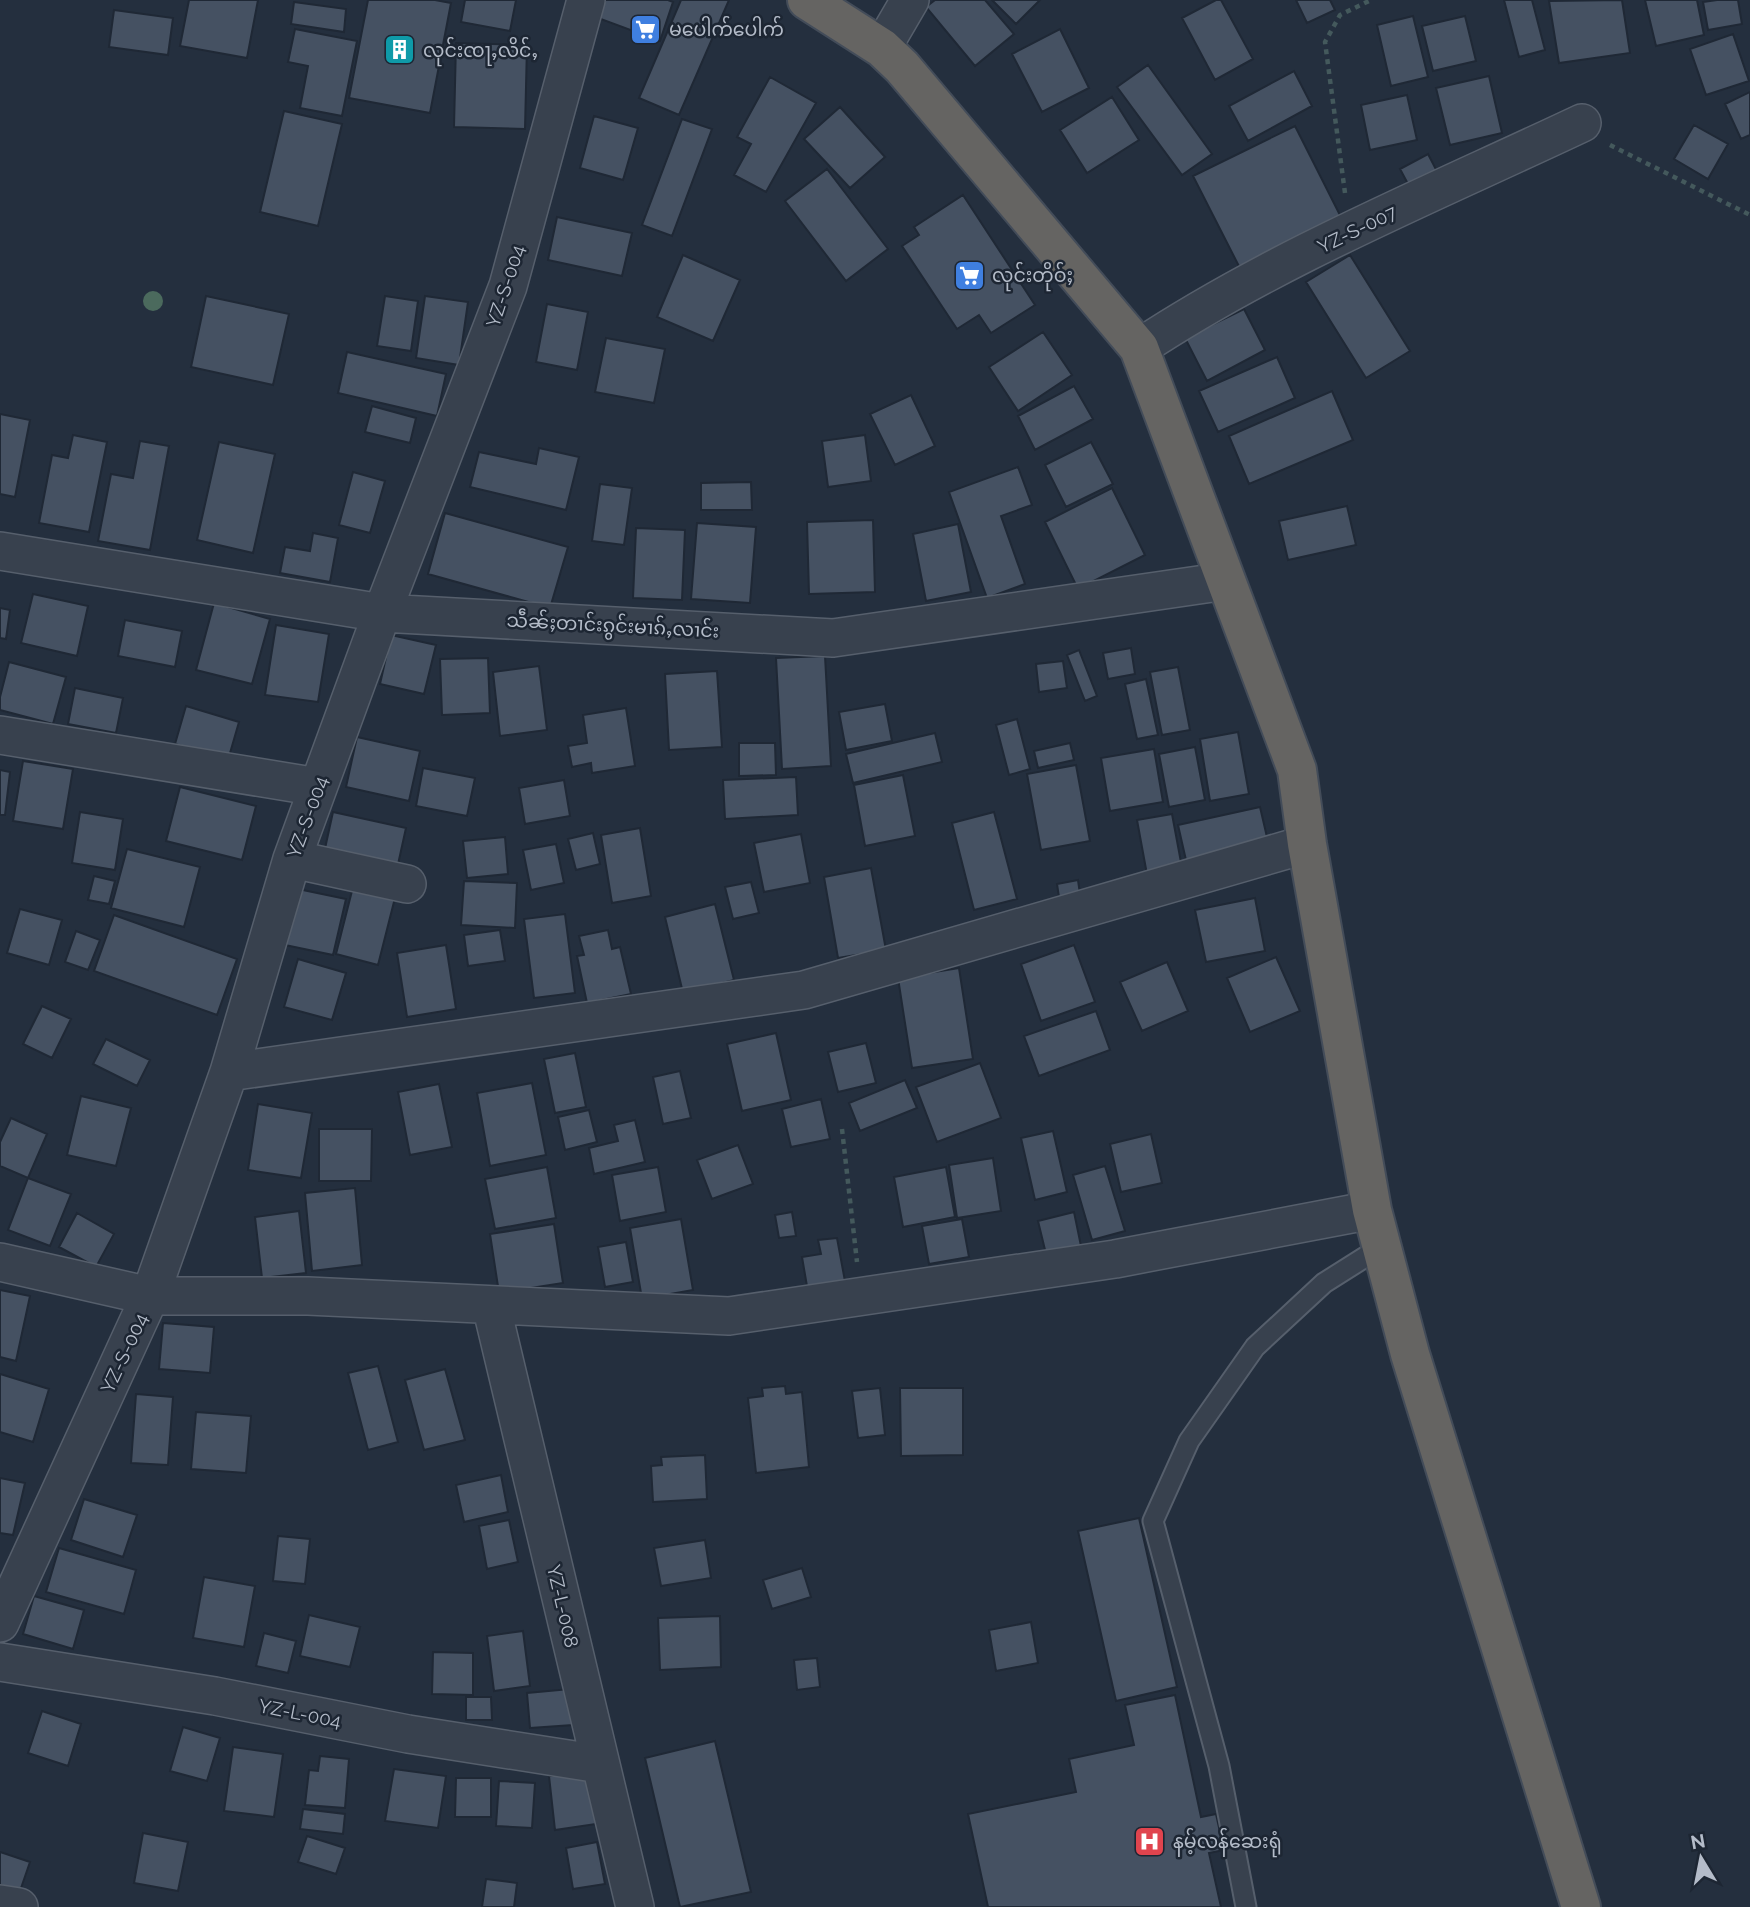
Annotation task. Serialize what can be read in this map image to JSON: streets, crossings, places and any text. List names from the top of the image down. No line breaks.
{"streets":{"street":["YZ-S-007","YZ-S-004","သဵၼ်ႈတၢင်းၵွင်းမၢၵ်ႇလၢင်း","YZ-L-008","YZ-L-004"]},"crossings":[["YZ-S-004","သဵၼ်ႈတၢင်းၵွင်းမၢၵ်ႇလၢင်း"],["YZ-L-008","YZ-L-004"]],"places":{"supermarket":["မပေါက်ပေါက်","လုင်းတိုဝ်ႈ"],"building":["လုင်းၸႃႇလိင်ႇ"],"hospital":["နမ့်လန်ဆေးရုံ"]},"north":"top"}
